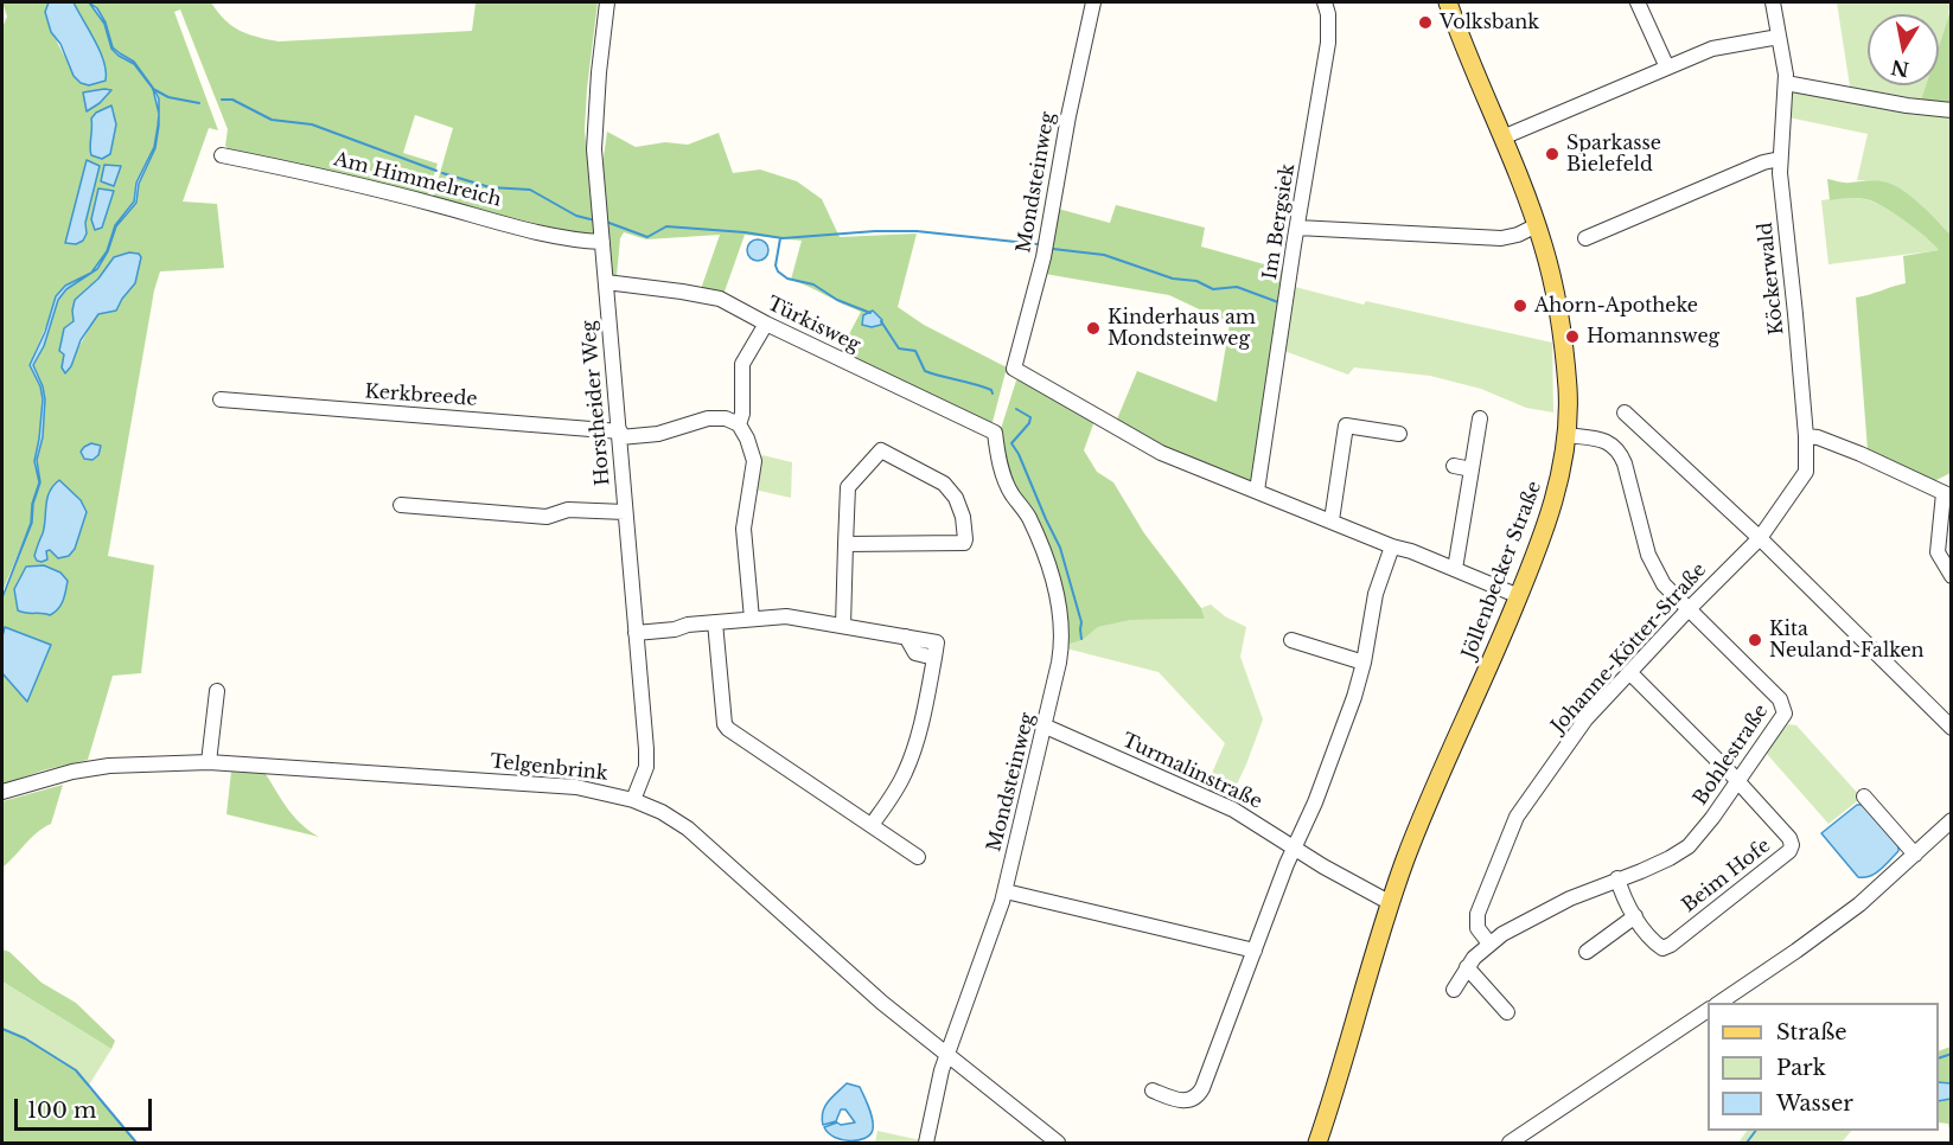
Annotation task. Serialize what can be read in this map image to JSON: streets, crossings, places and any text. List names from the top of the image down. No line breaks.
{"streets":{"main road":["Jöllenbecker Straße"],"street":["Am Himmelreich","Mondsteinweg","Im Bergsiek","Köckerwald","Türkisweg","Kerkbreede","Horstheider Weg","Johanne-Kötter-Straße","Bohlestraße","Telgenbrink","Turmalinstraße","Beim Hofe"]},"crossings":[["Am Himmelreich","Horstheider Weg"],["Mondsteinweg","Im Bergsiek"],["Mondsteinweg","Türkisweg"],["Mondsteinweg","Telgenbrink"],["Mondsteinweg","Turmalinstraße"],["Köckerwald","Johanne-Kötter-Straße"],["Türkisweg","Horstheider Weg"],["Kerkbreede","Horstheider Weg"],["Horstheider Weg","Telgenbrink"],["Jöllenbecker Straße","Bohlestraße"],["Jöllenbecker Straße","Turmalinstraße"],["Johanne-Kötter-Straße","Bohlestraße"],["Johanne-Kötter-Straße","Beim Hofe"],["Bohlestraße","Beim Hofe"]],"places":["Volksbank","Sparkasse Bielefeld","Ahorn-Apotheke","Kinderhaus am Mondsteinweg","Homannsweg","Kita Neuland-Falken"],"legend":["Straße","Park","Wasser"],"scale_bar":"100 m","north":"bottom"}
